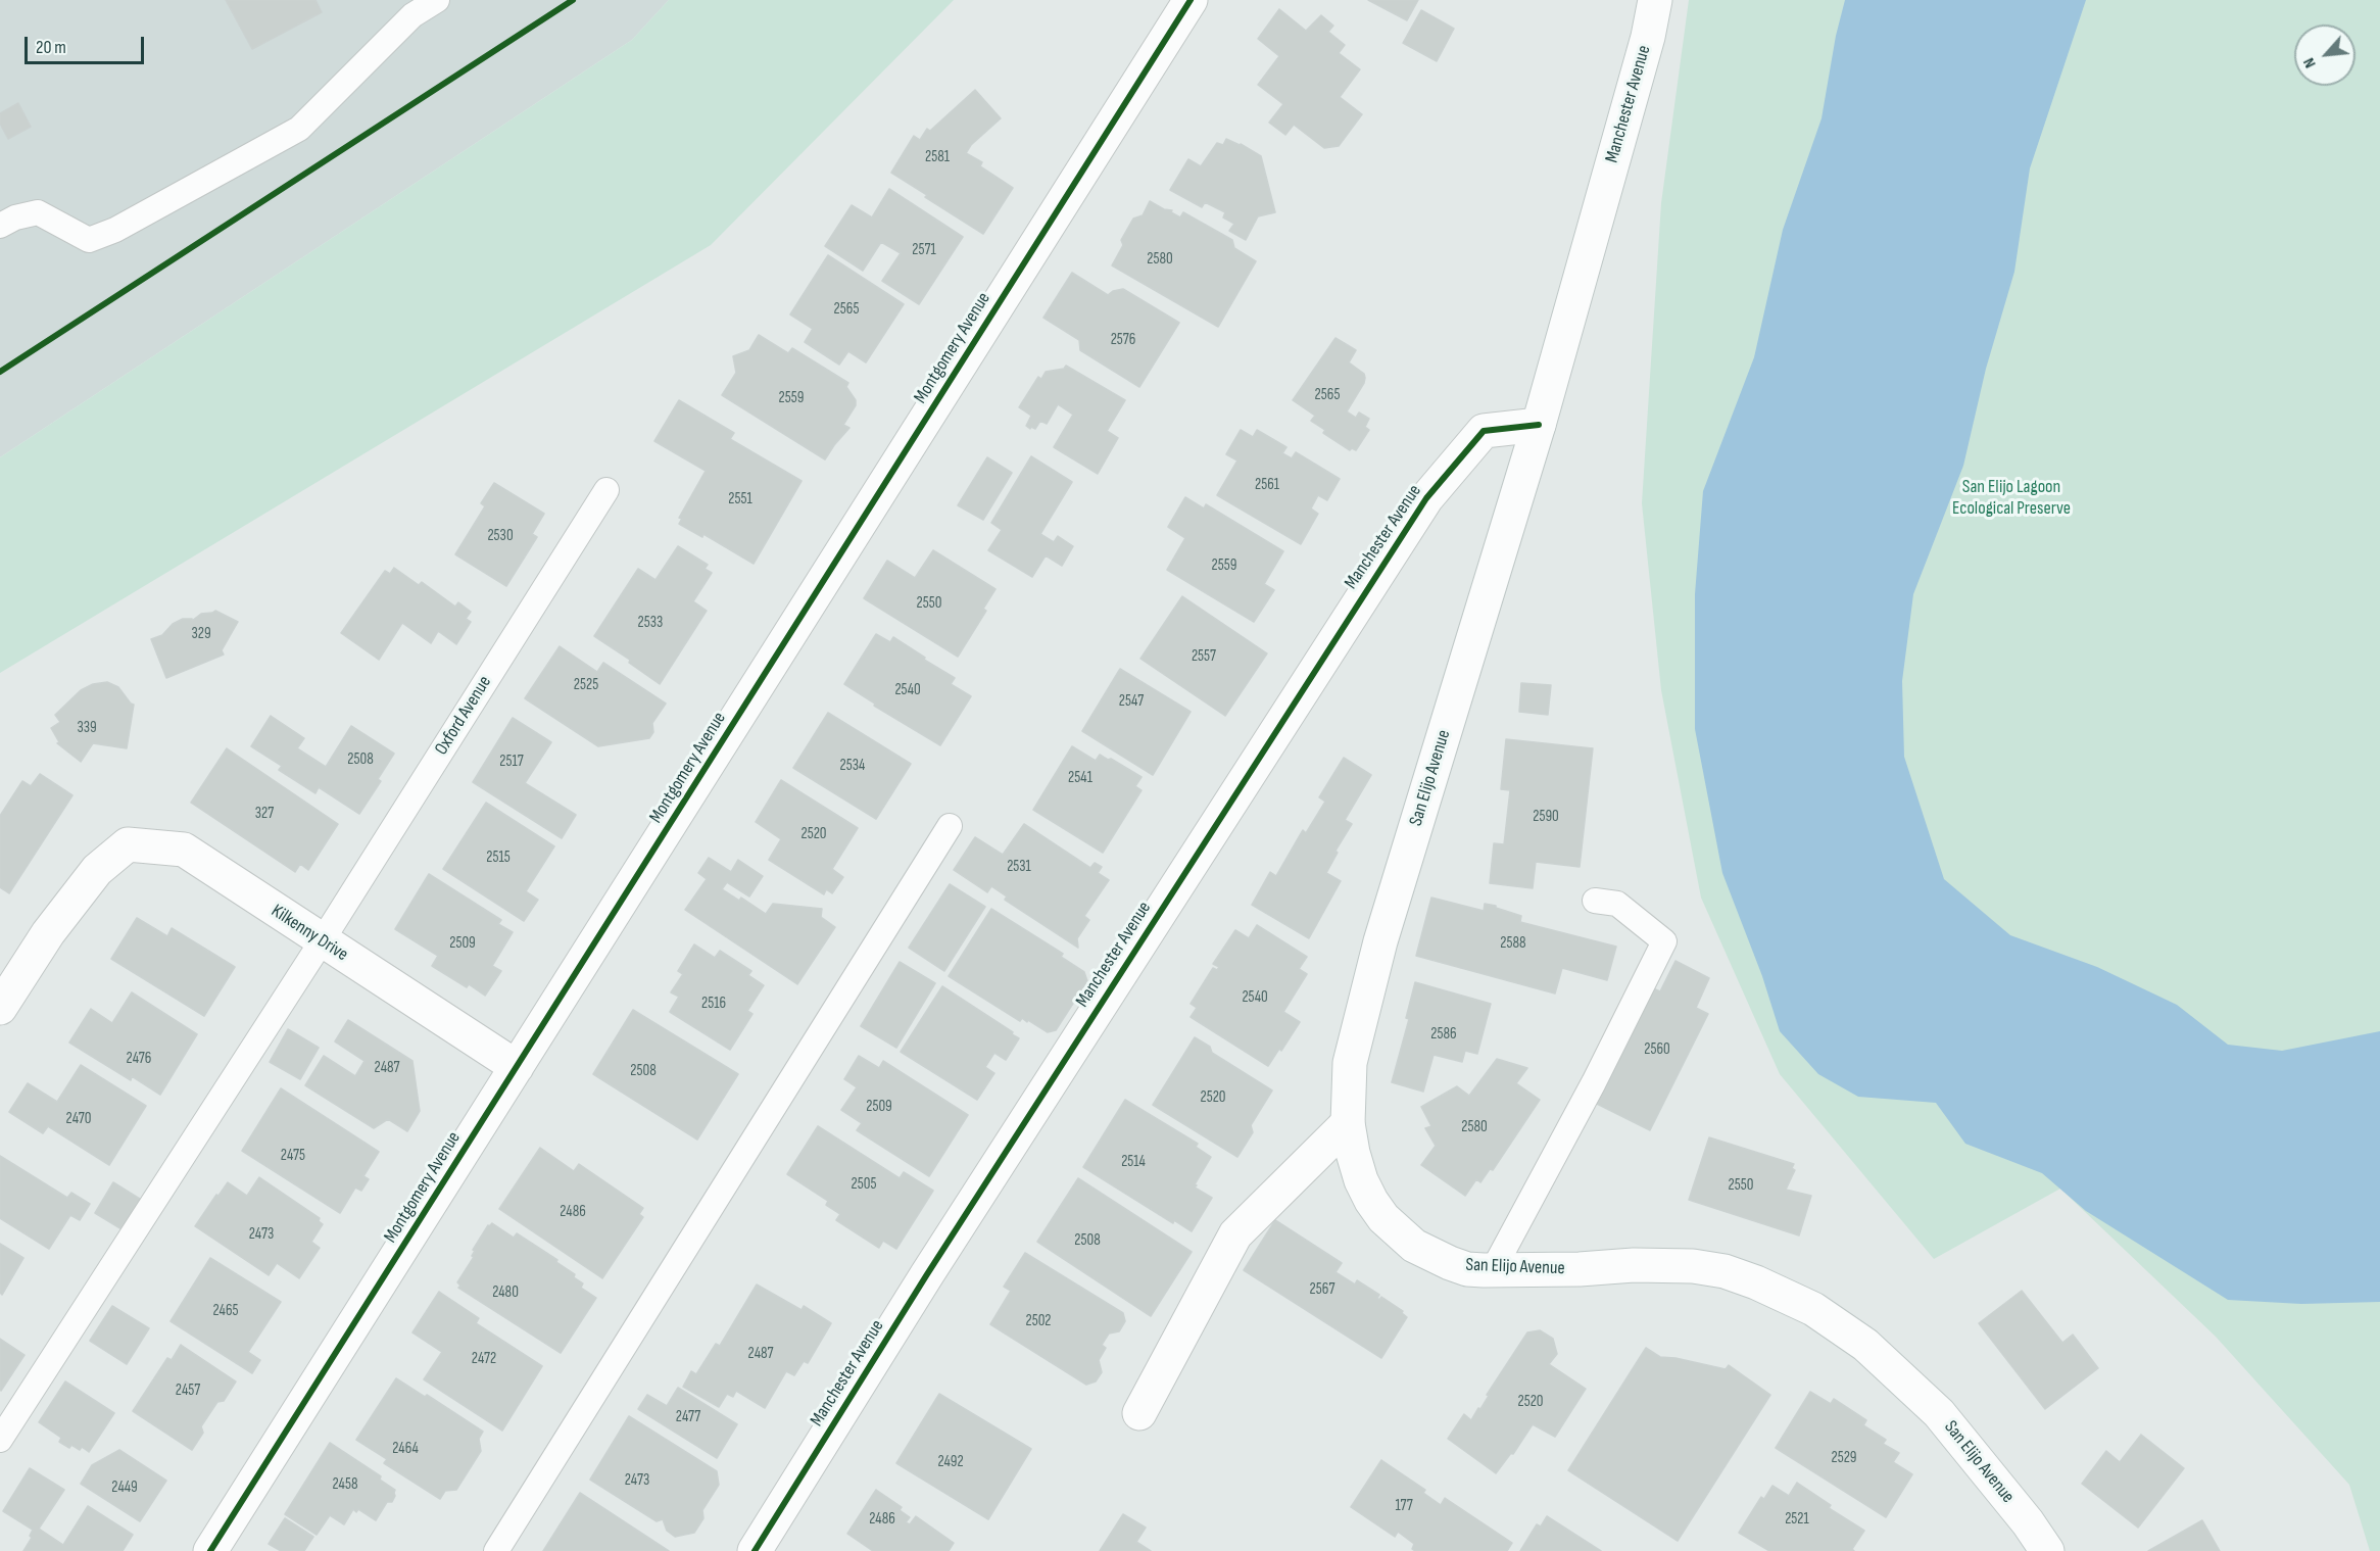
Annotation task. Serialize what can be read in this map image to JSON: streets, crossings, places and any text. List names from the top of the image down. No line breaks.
{"streets":{"street":["Manchester Avenue","Montgomery Avenue","San Elijo Avenue","Kilkenny Drive"],"lane":["Oxford Avenue"]},"crossings":[["Manchester Avenue","San Elijo Avenue"],["Montgomery Avenue","Kilkenny Drive"],["Oxford Avenue","Kilkenny Drive"]],"parks":["San Elijo Lagoon Ecological Preserve"],"house_numbers":["2581","2571","2580","2565","2576","2565","2559","2561","2551","2530","2559","2550","2533","329","2557","2525","2540","2547","339","2508","2517","2534","2541","327","2590","2520","2515","2531","2509","2588","2540","2516","2586","2560","2476","2487","2508","2520","2509","2470","2580","2475","2514","2505","2550","2486","2473","2508","2567","2480","2465","2502","2487","2472","2457","2520","2477","2464","2529","2492","2473","2458","2449","177","2486","2521"],"scale_bar":"20 m","north":"bottom left"}
